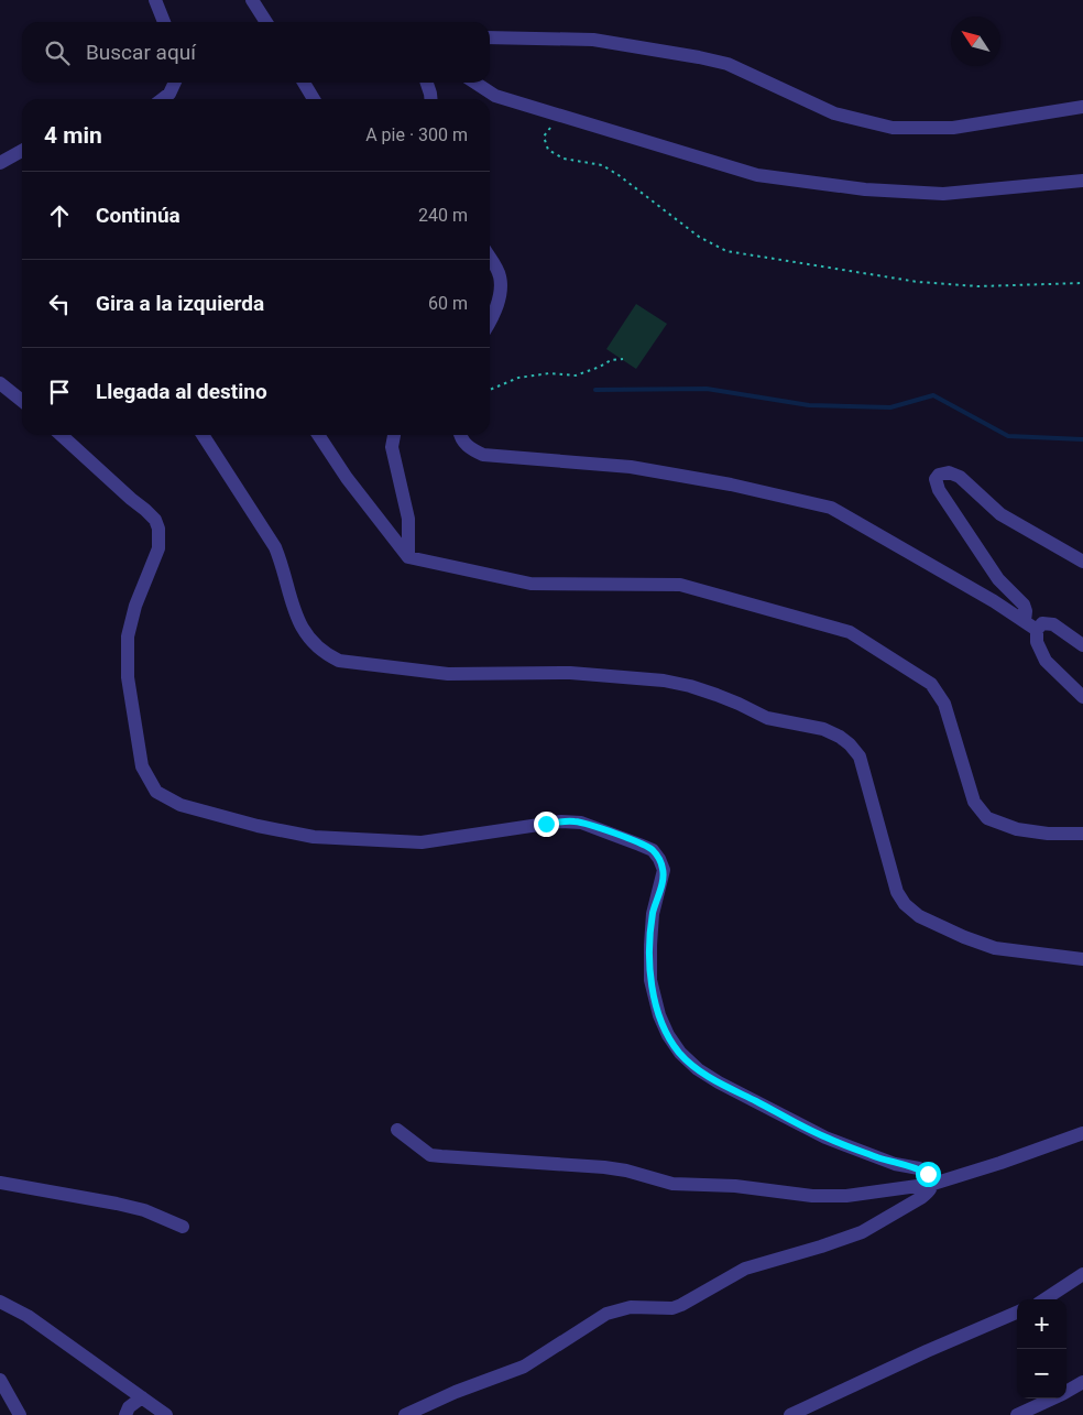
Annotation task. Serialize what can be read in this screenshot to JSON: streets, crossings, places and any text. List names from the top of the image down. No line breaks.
{"north":"top left","page":{"search":"Buscar aquí","heading":["4 min","A pie · 300 m"],"list":[["Continúa","240 m"],["Gira a la izquierda","60 m"],"Llegada al destino"],"map_buttons":["+","−"]}}
